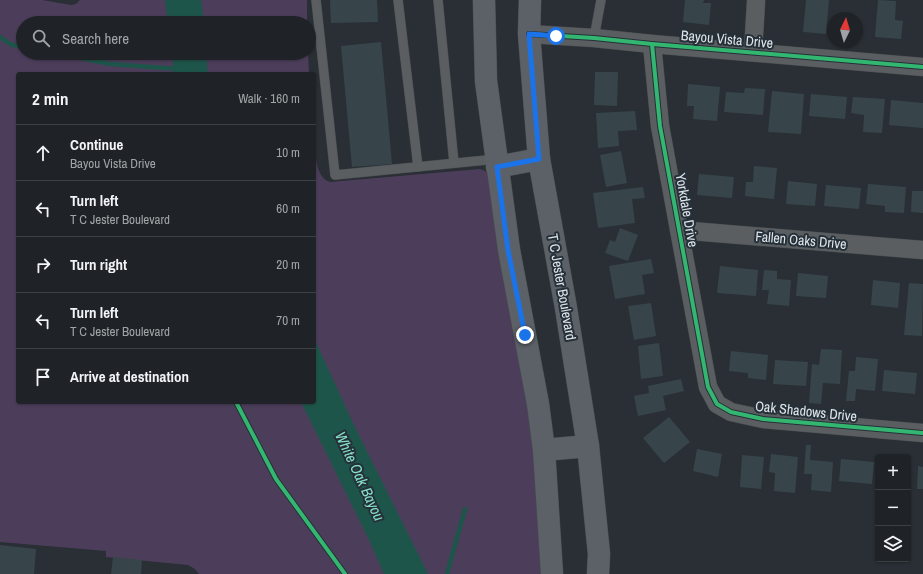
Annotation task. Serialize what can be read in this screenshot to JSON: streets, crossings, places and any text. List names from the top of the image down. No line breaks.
{"streets":{"main road":["T C Jester Boulevard"],"street":["Bayou Vista Drive","Yorkdale Drive","Fallen Oaks Drive","Oak Shadows Drive"]},"crossings":[["Bayou Vista Drive","Yorkdale Drive"],["Bayou Vista Drive","T C Jester Boulevard"],["Yorkdale Drive","Fallen Oaks Drive"],["Yorkdale Drive","Oak Shadows Drive"]],"water":["White Oak Bayou"],"north":"top","page":{"search":"Search here","heading":["2 min","Walk · 160 m"],"list":[["Continue","Bayou Vista Drive","10 m"],["Turn left","T C Jester Boulevard","60 m"],["Turn right","20 m"],["Turn left","T C Jester Boulevard","70 m"],"Arrive at destination"],"map_buttons":["+","−"]}}
